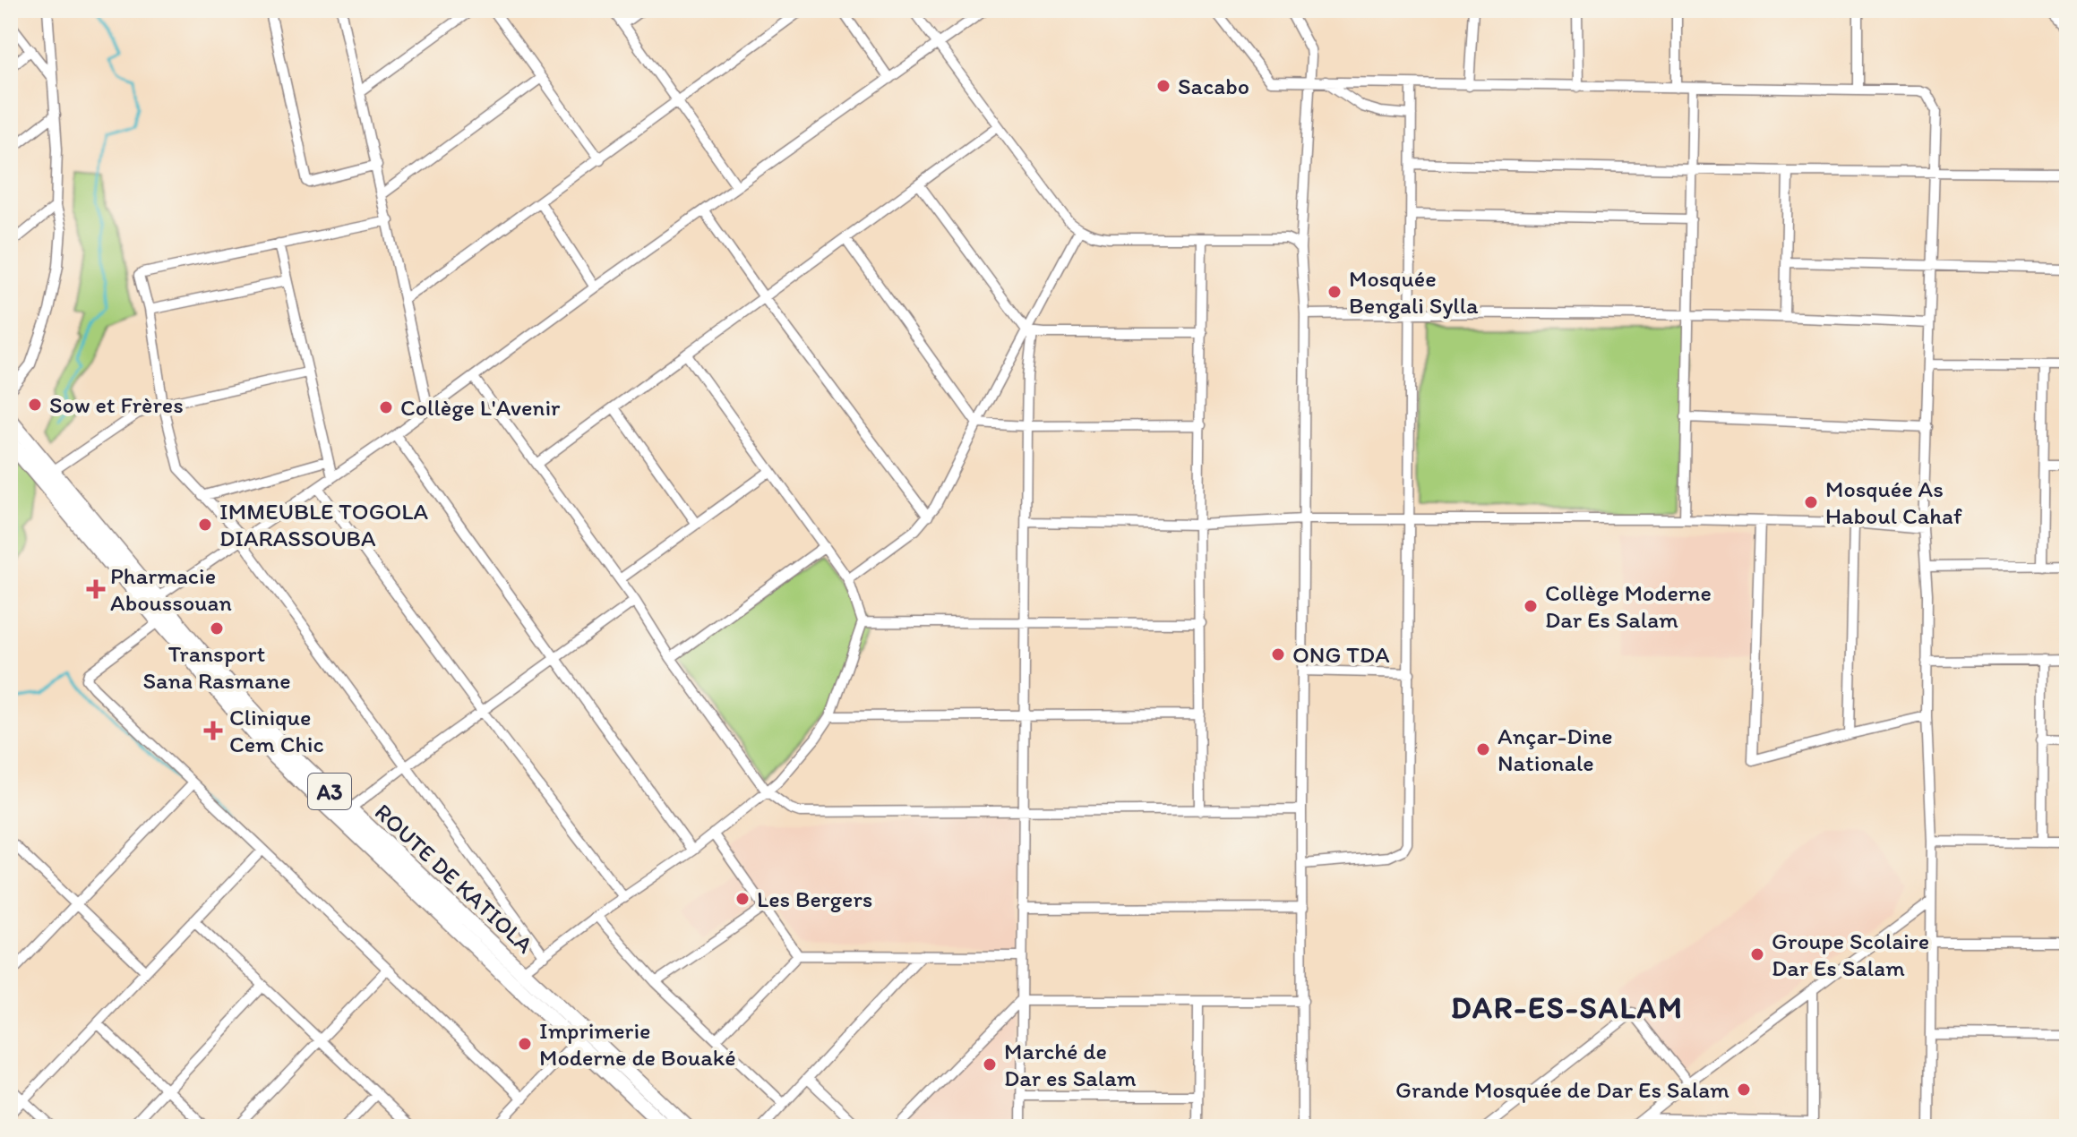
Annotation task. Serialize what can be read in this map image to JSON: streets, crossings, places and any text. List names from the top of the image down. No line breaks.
{"streets":{"highway":["A3","ROUTE DE KATIOLA"]},"districts":["DAR-ES-SALAM"],"places":{"other":["Sacabo","Mosquée Bengali Sylla","Sow et Frères","Collège L'Avenir","Mosquée As Haboul Cahaf","IMMEUBLE TOGOLA DIARASSOUBA","Collège Moderne Dar Es Salam","Transport Sana Rasmane","ONG TDA","Ançar-Dine Nationale","Les Bergers","Groupe Scolaire Dar Es Salam","Imprimerie Moderne de Bouaké","Marché de Dar es Salam","Grande Mosquée de Dar Es Salam"],"health":["Pharmacie Aboussouan","Clinique Cem Chic"]}}
